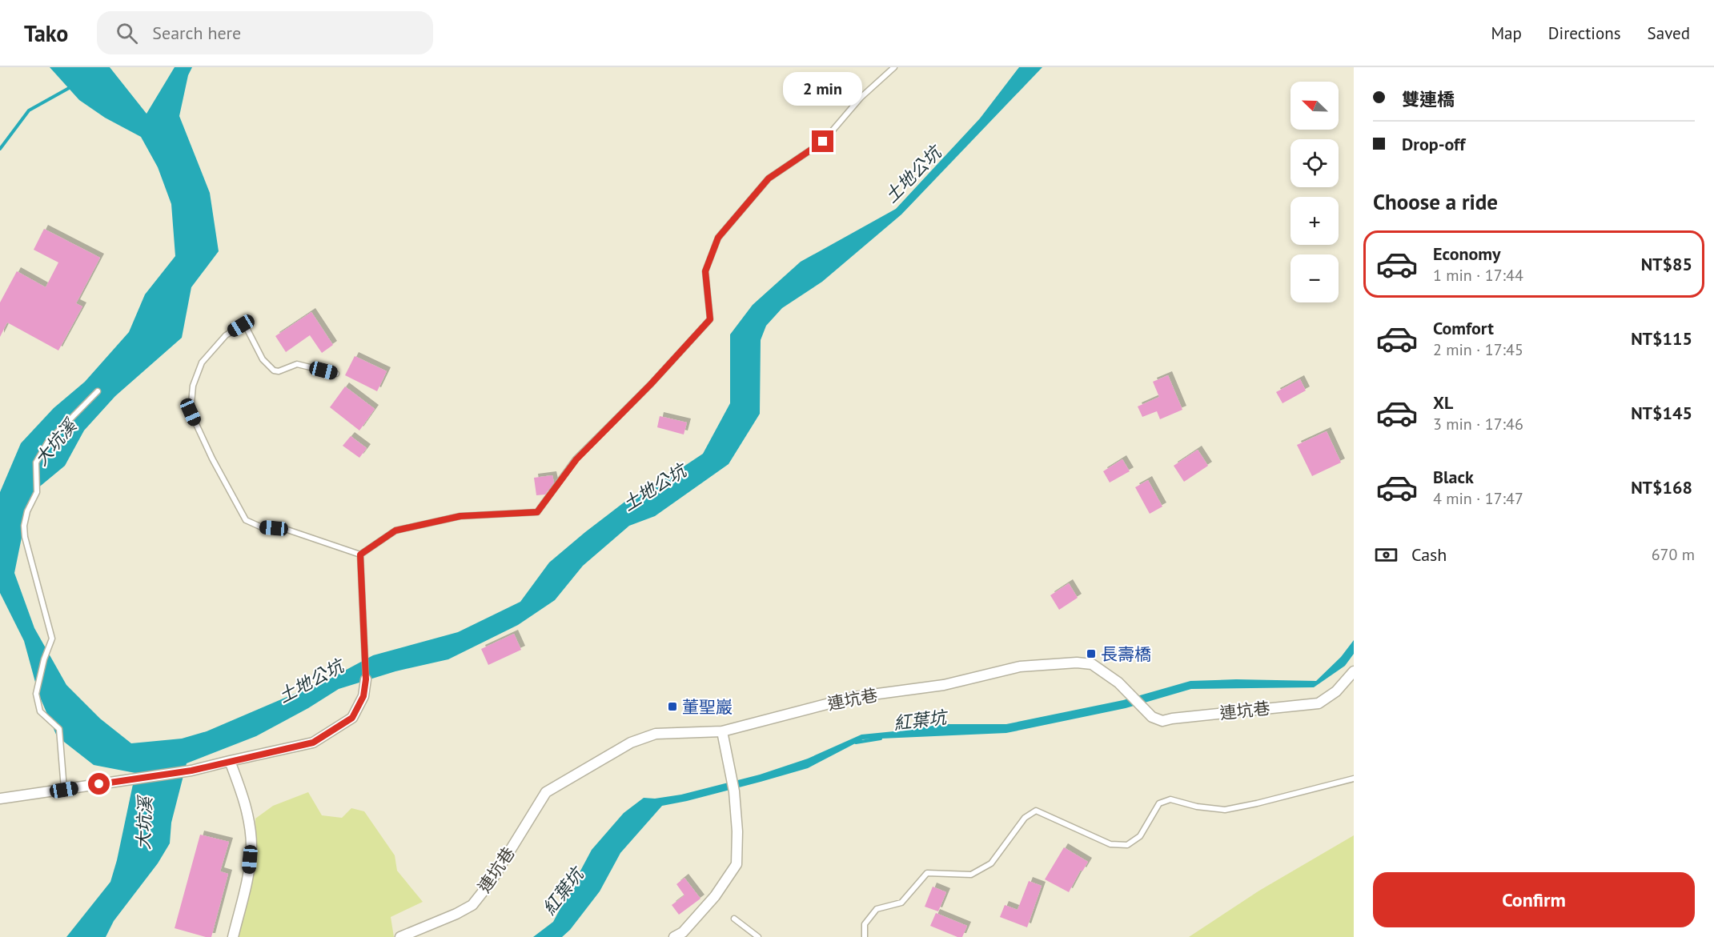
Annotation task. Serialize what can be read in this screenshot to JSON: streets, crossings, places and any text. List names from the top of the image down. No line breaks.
{"streets":{"street":["連坑巷"]},"water":["土地公坑","大坑溪","紅葉坑"],"places":{"transit":["長壽橋","董聖巖"]},"north":"top left","page":{"header":"Tako","search":"Search here","nav":["Map","Directions","Saved"],"banner":["雙連橋","Drop-off"],"bubble":"2 min","map_buttons":["+","−"],"heading":"Choose a ride","list":[{"name":"Economy","note":"1 min · 17:44","value":"NT$85"},{"name":"Comfort","note":"2 min · 17:45","value":"NT$115"},{"name":"XL","note":"3 min · 17:46","value":"NT$145"},{"name":"Black","note":"4 min · 17:47","value":"NT$168"}],"pay":["Cash","670 m"],"buttons":"Confirm"}}
